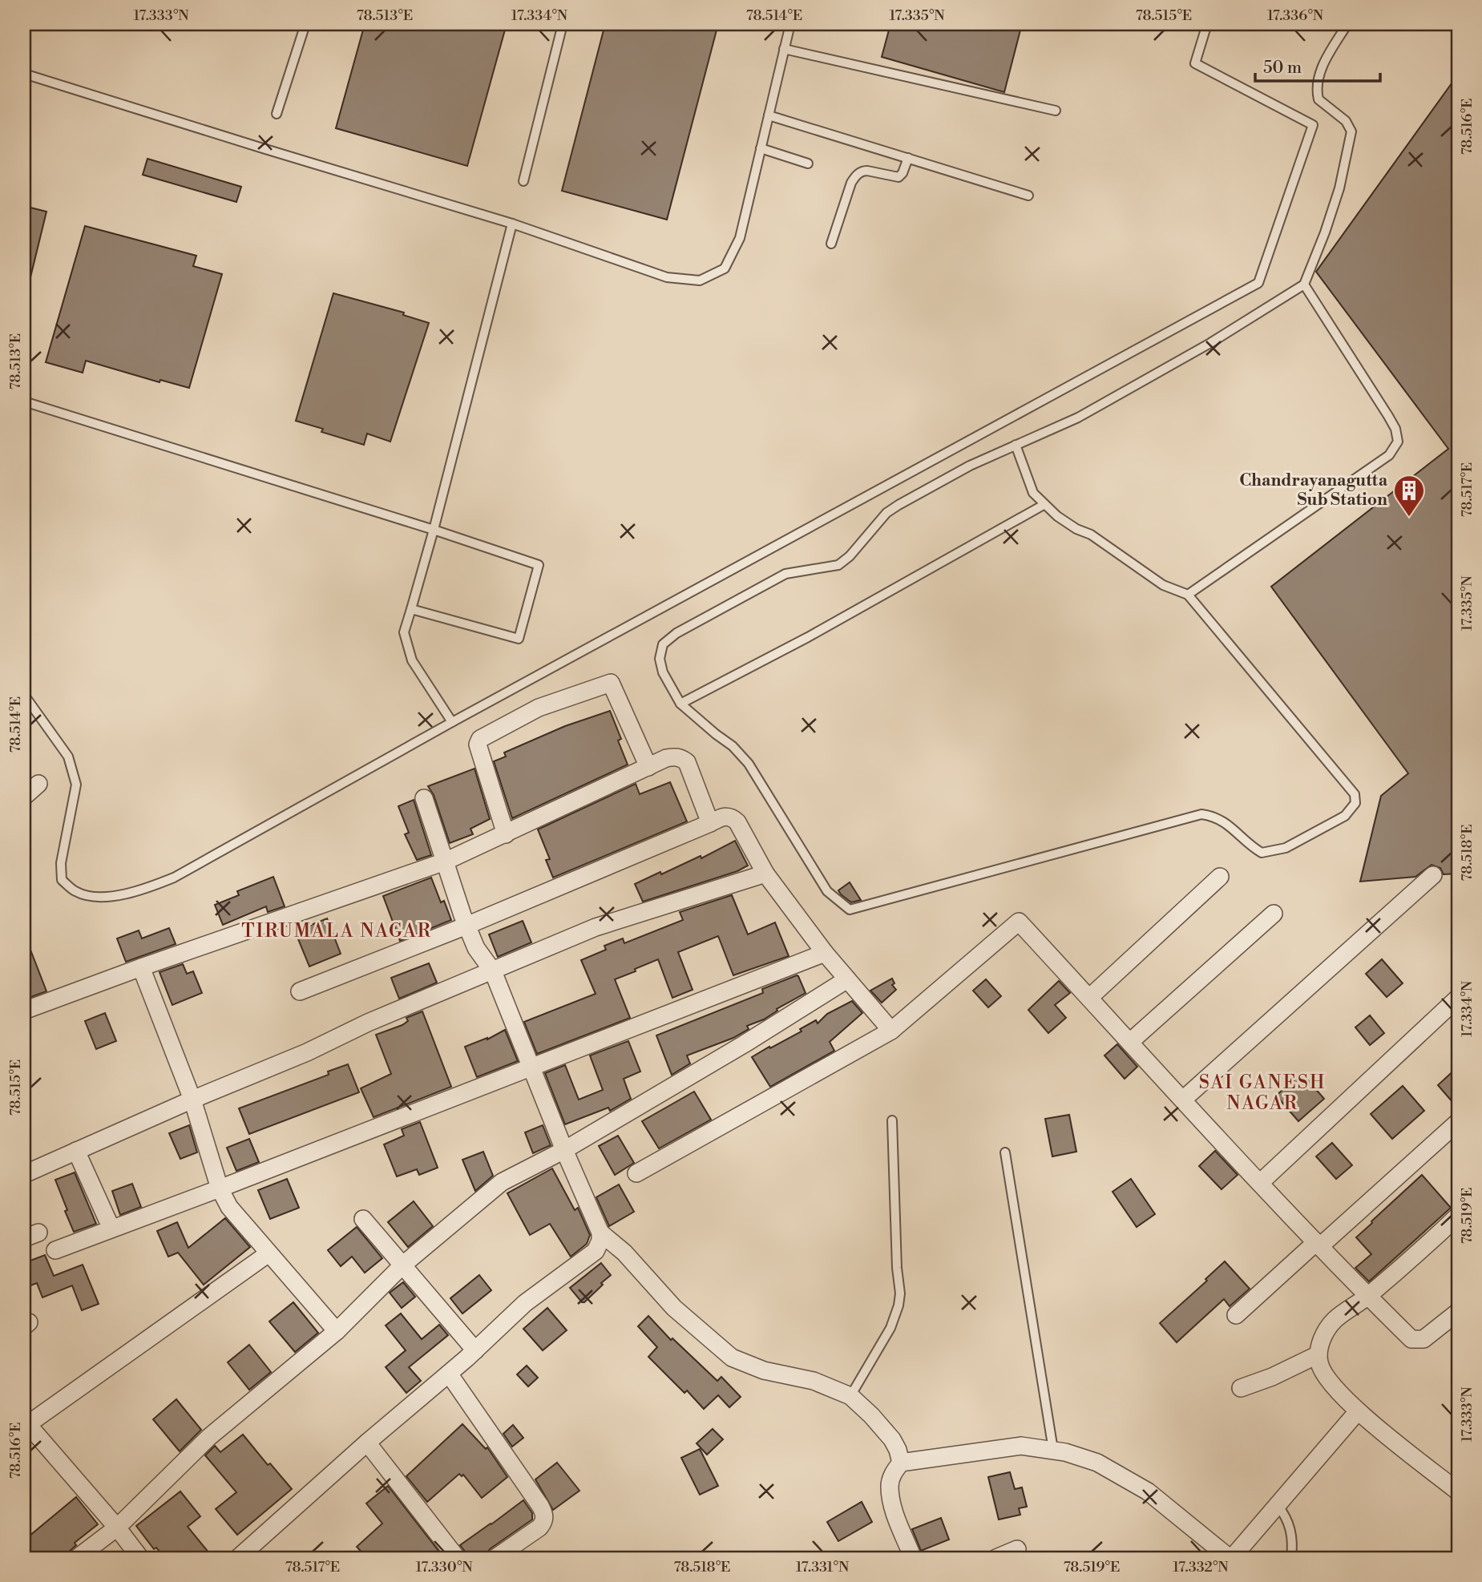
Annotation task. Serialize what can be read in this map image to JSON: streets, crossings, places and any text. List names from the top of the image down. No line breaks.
{"districts":["TIRUMALA NAGAR","SAI GANESH NAGAR"],"places":{"building":["Chandrayanagutta Sub Station"]},"scale_bar":"50 m","coordinates":["17.333°N","78.513°E","17.334°N","78.514°E","17.335°N","78.515°E","17.336°N","78.516°E","78.517°E","78.518°E","78.519°E","17.330°N","17.331°N","17.332°N"]}
